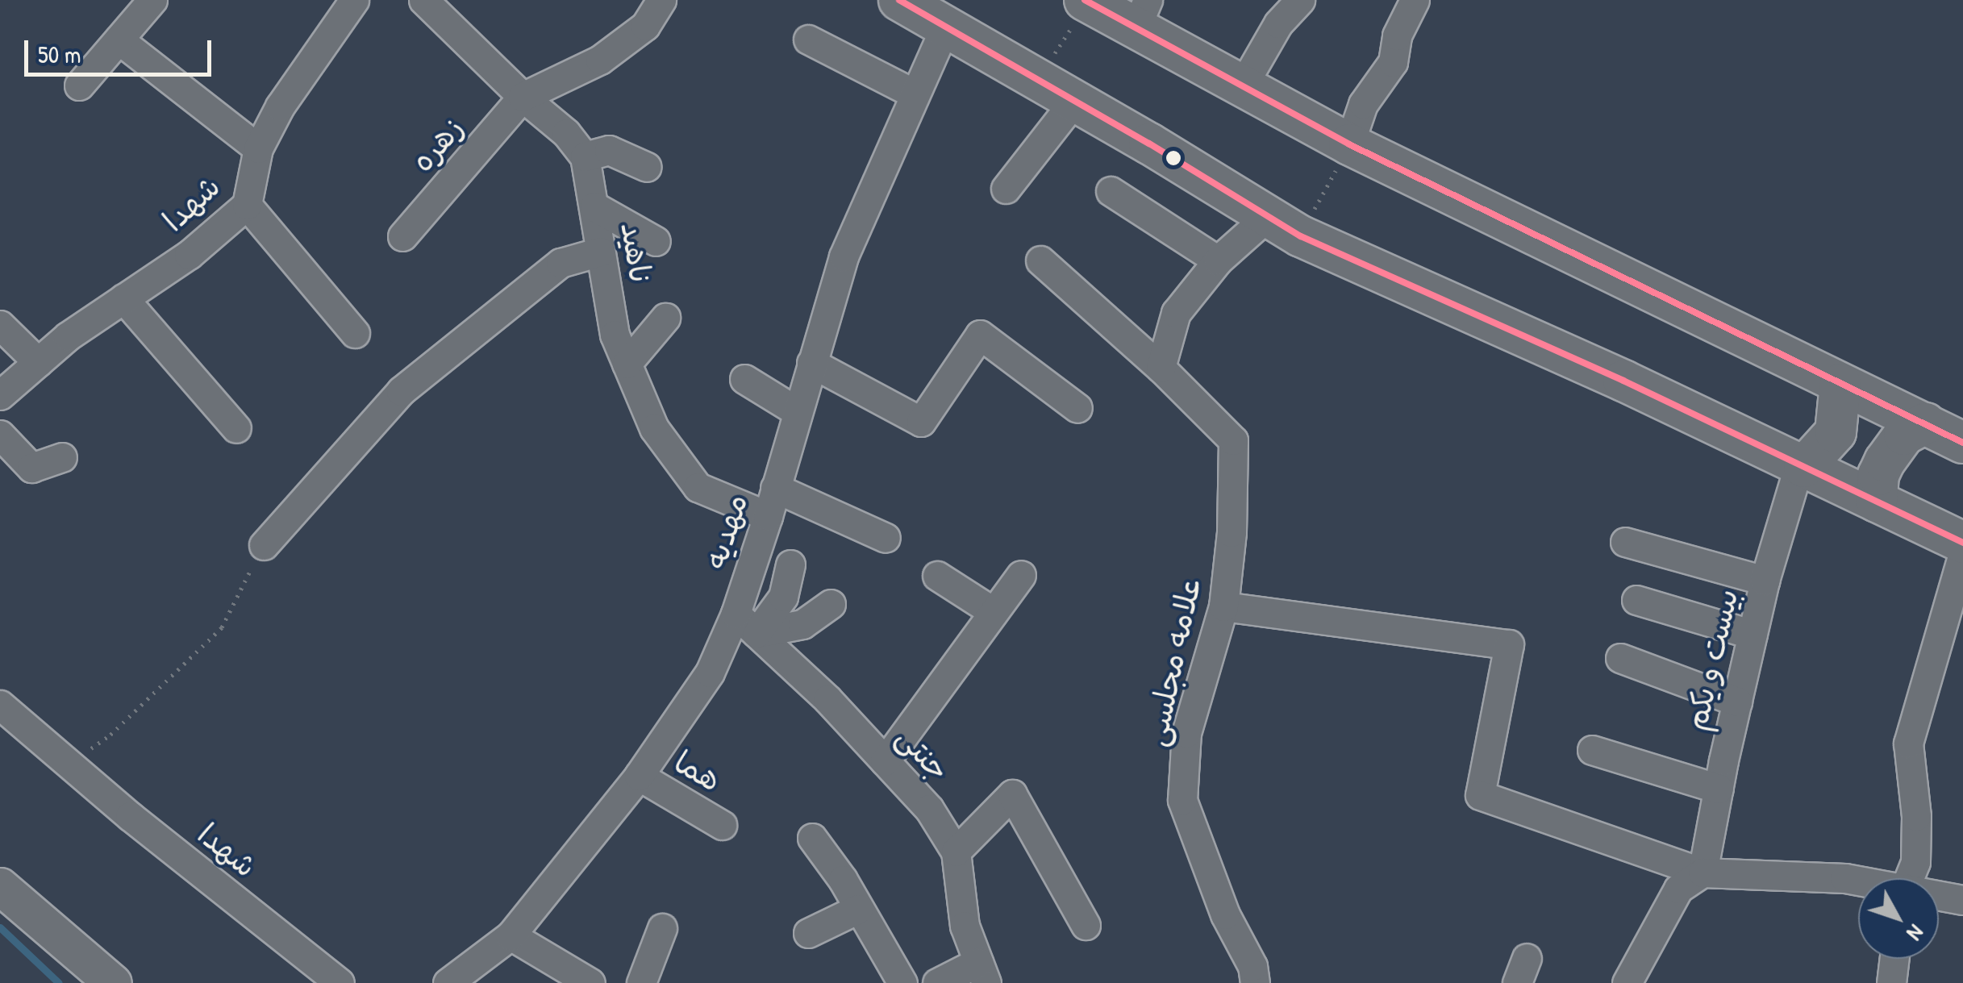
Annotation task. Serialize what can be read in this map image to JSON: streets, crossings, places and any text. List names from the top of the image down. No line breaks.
{"streets":{"street":["زهره","شهدا","ناهید","مهدیه","بیست و یکم","علامه مجلسی","جنتی","هما"]},"crossings":[["ناهید","مهدیه"],["مهدیه","جنتی"],["مهدیه","هما"]],"scale_bar":"50 m","north":"bottom right"}
